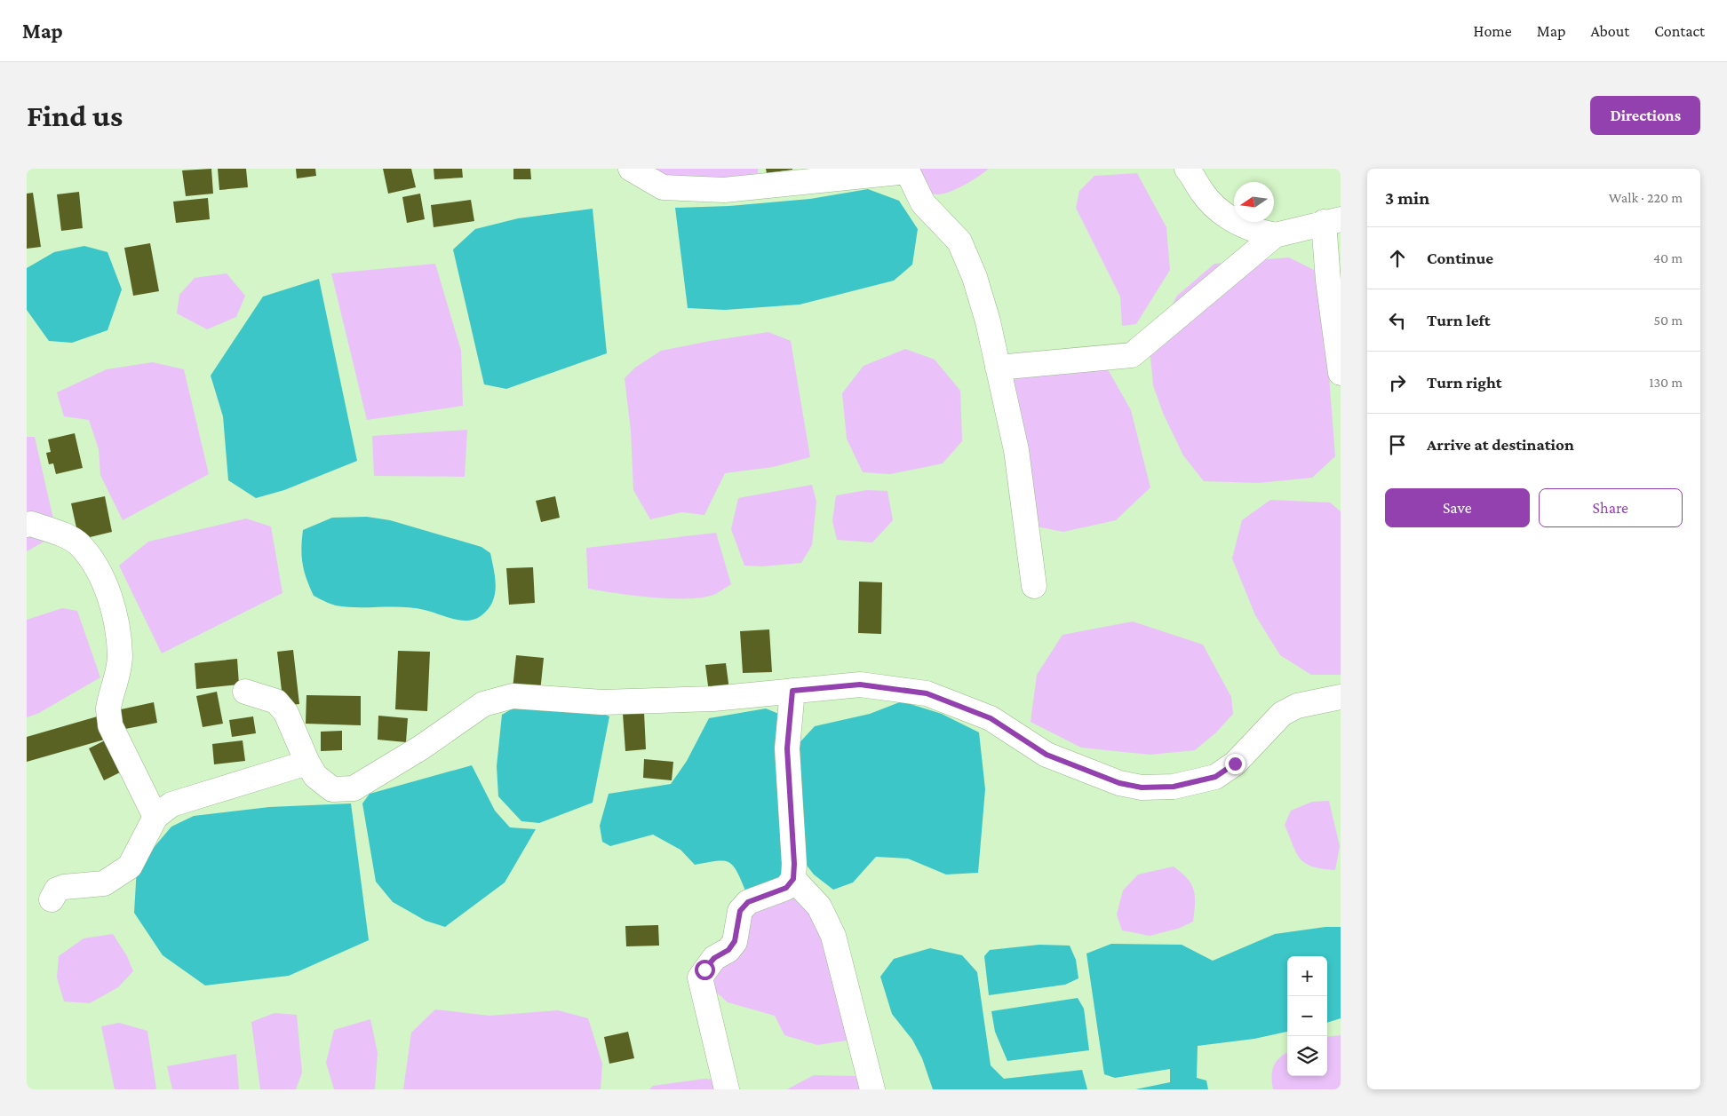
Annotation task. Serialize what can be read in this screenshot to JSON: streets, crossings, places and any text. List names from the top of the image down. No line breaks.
{"north":"left","page":{"header":"Map","nav":["Home","Map","About","Contact"],"buttons":["Directions",["Save","Share"]],"title":"Find us","heading":["3 min","Walk · 220 m"],"list":[["Continue","40 m"],["Turn left","50 m"],["Turn right","130 m"],"Arrive at destination"],"map_buttons":["+","−"]}}
